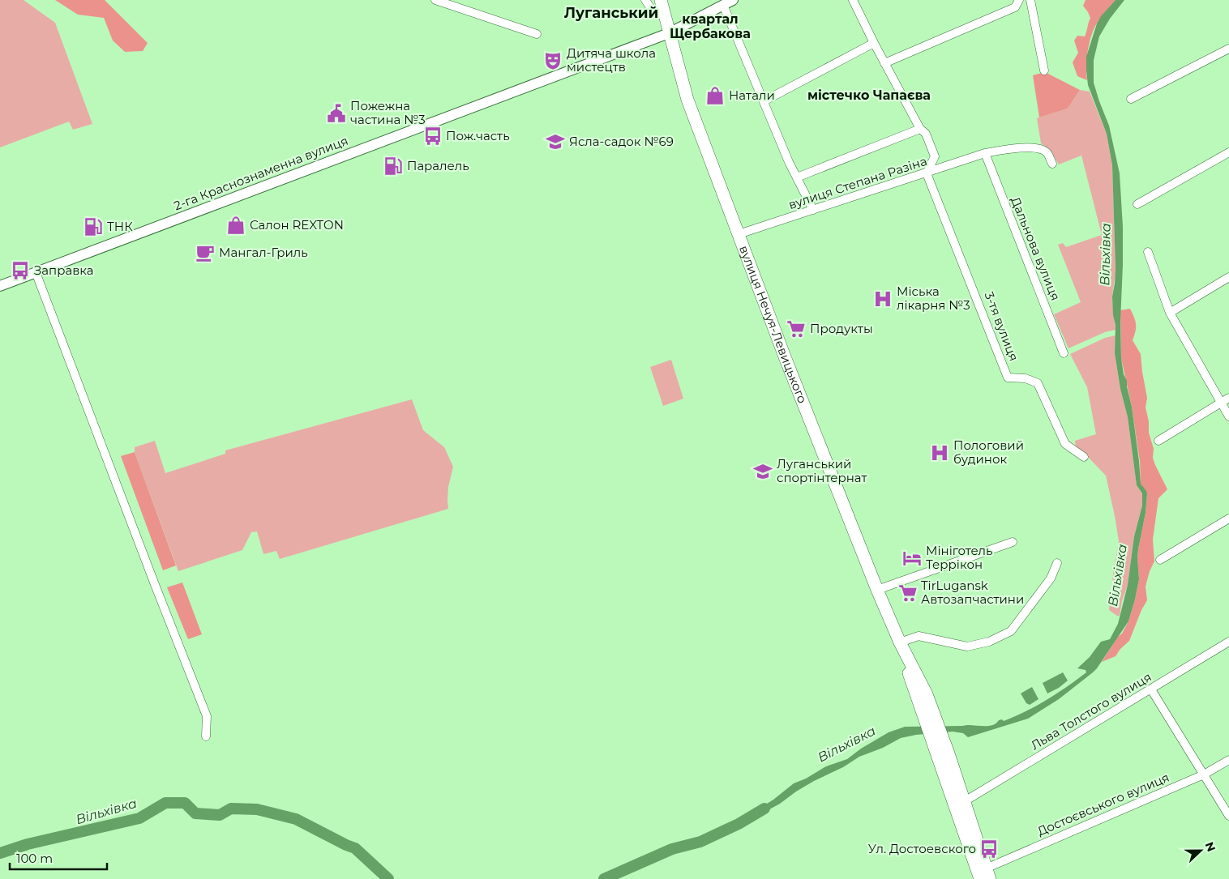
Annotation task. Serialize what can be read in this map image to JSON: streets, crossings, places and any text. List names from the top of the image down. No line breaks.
{"streets":{"main road":["вулиця Нечуя-Левицького"],"street":["2-га Краснознаменна вулиця","вулиця Степана Разіна","Дальнова вулиця","3-тя вулиця","Льва Толстого вулиця","Достоєвського вулиця"]},"crossings":[["2-га Краснознаменна вулиця","вулиця Нечуя-Левицького"],["вулиця Степана Разіна","Дальнова вулиця"],["вулиця Степана Разіна","вулиця Нечуя-Левицького"],["вулиця Степана Разіна","3-тя вулиця"]],"districts":["Луганський","квартал Щербакова","містечко Чапаєва"],"water":["Вільхівка"],"places":{"theatre":["Дитяча школа мистецтв"],"shop":["Натали","Салон REXTON"],"public building":["Пожежна частина №3"],"bus stop":["Пож.часть","Заправка","Ул. Достоевского"],"school or university":["Ясла-садок №69","Луганський спортінтернат"],"fuel station":["Паралель","ТНК"],"cafe":["Мангал-Гриль"],"hospital":["Міська лікарня №3","Пологовий будинок"],"supermarket":["Продукты","TirLugansk Автозапчастини"],"hotel":["Мініготель Террікон"]},"scale_bar":"100 m","north":"right"}
